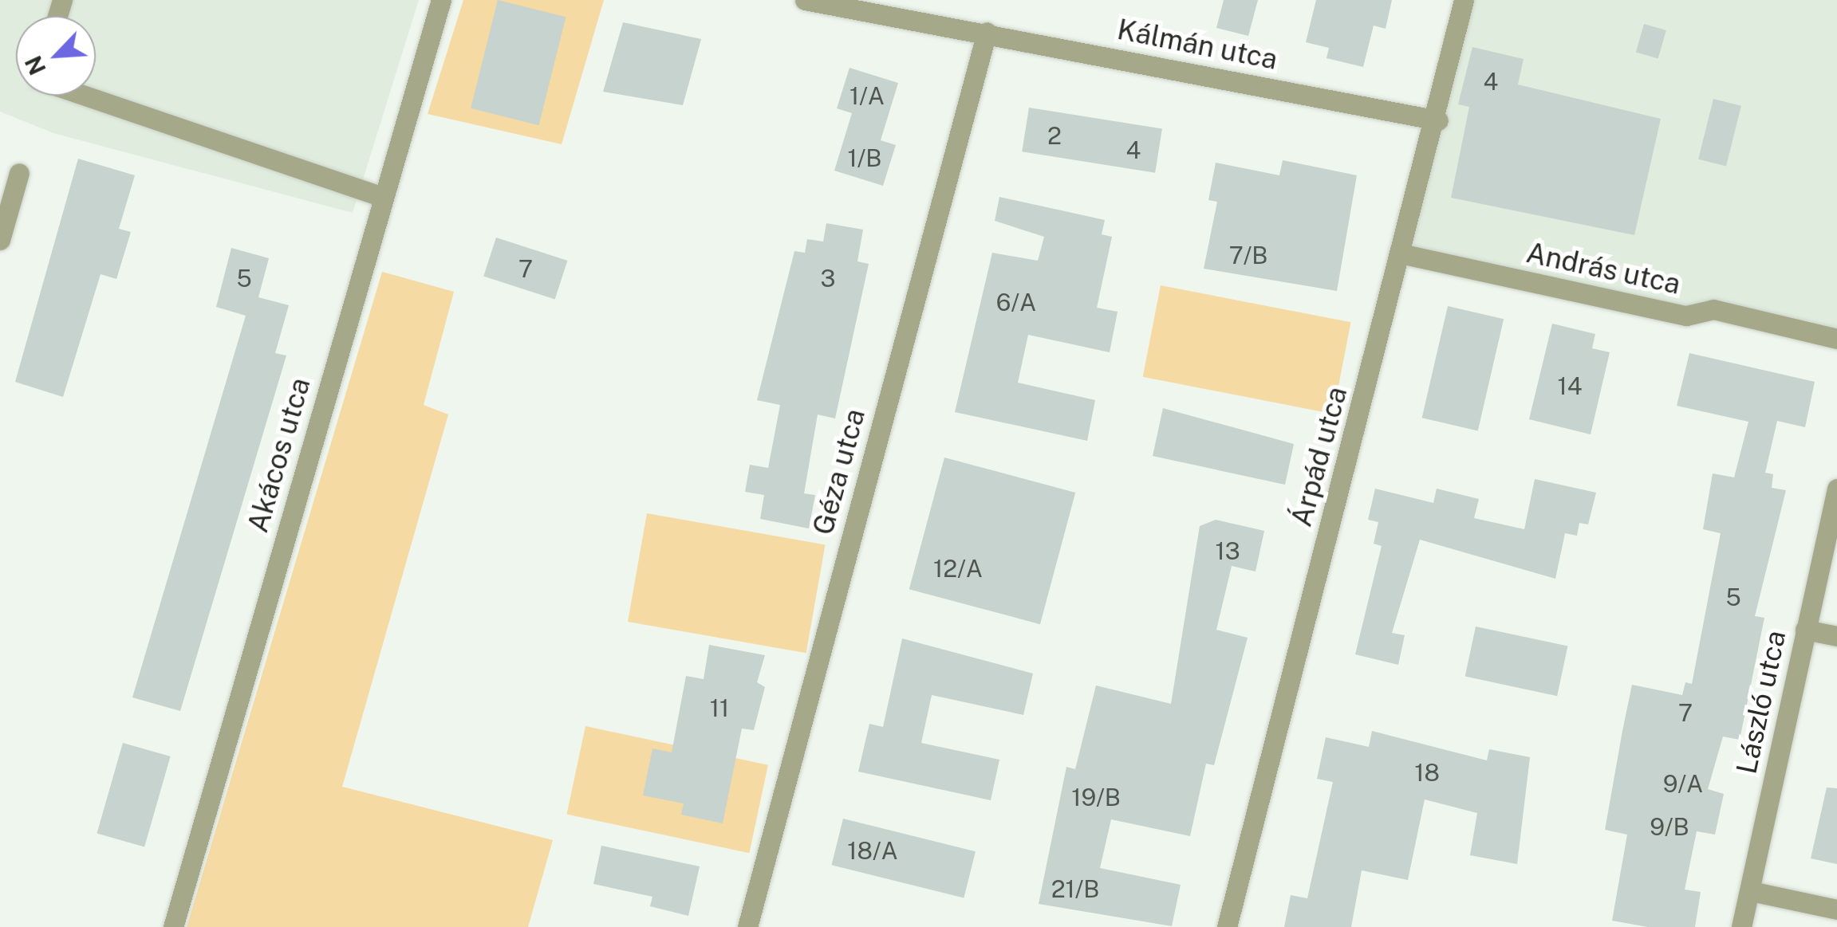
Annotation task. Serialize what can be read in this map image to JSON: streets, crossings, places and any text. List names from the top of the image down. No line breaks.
{"streets":{"street":["Kálmán utca","András utca","Akácos utca","Árpád utca","Géza utca","László utca"]},"crossings":[["Kálmán utca","Árpád utca"],["Kálmán utca","Géza utca"],["András utca","Árpád utca"]],"house_numbers":["4","1/A","2","4","1/B","7/B","7","5","3","6/A","14","13","12/A","5","11","7","18","9/A","19/B","9/B","18/A","21/B"],"north":"bottom left"}
